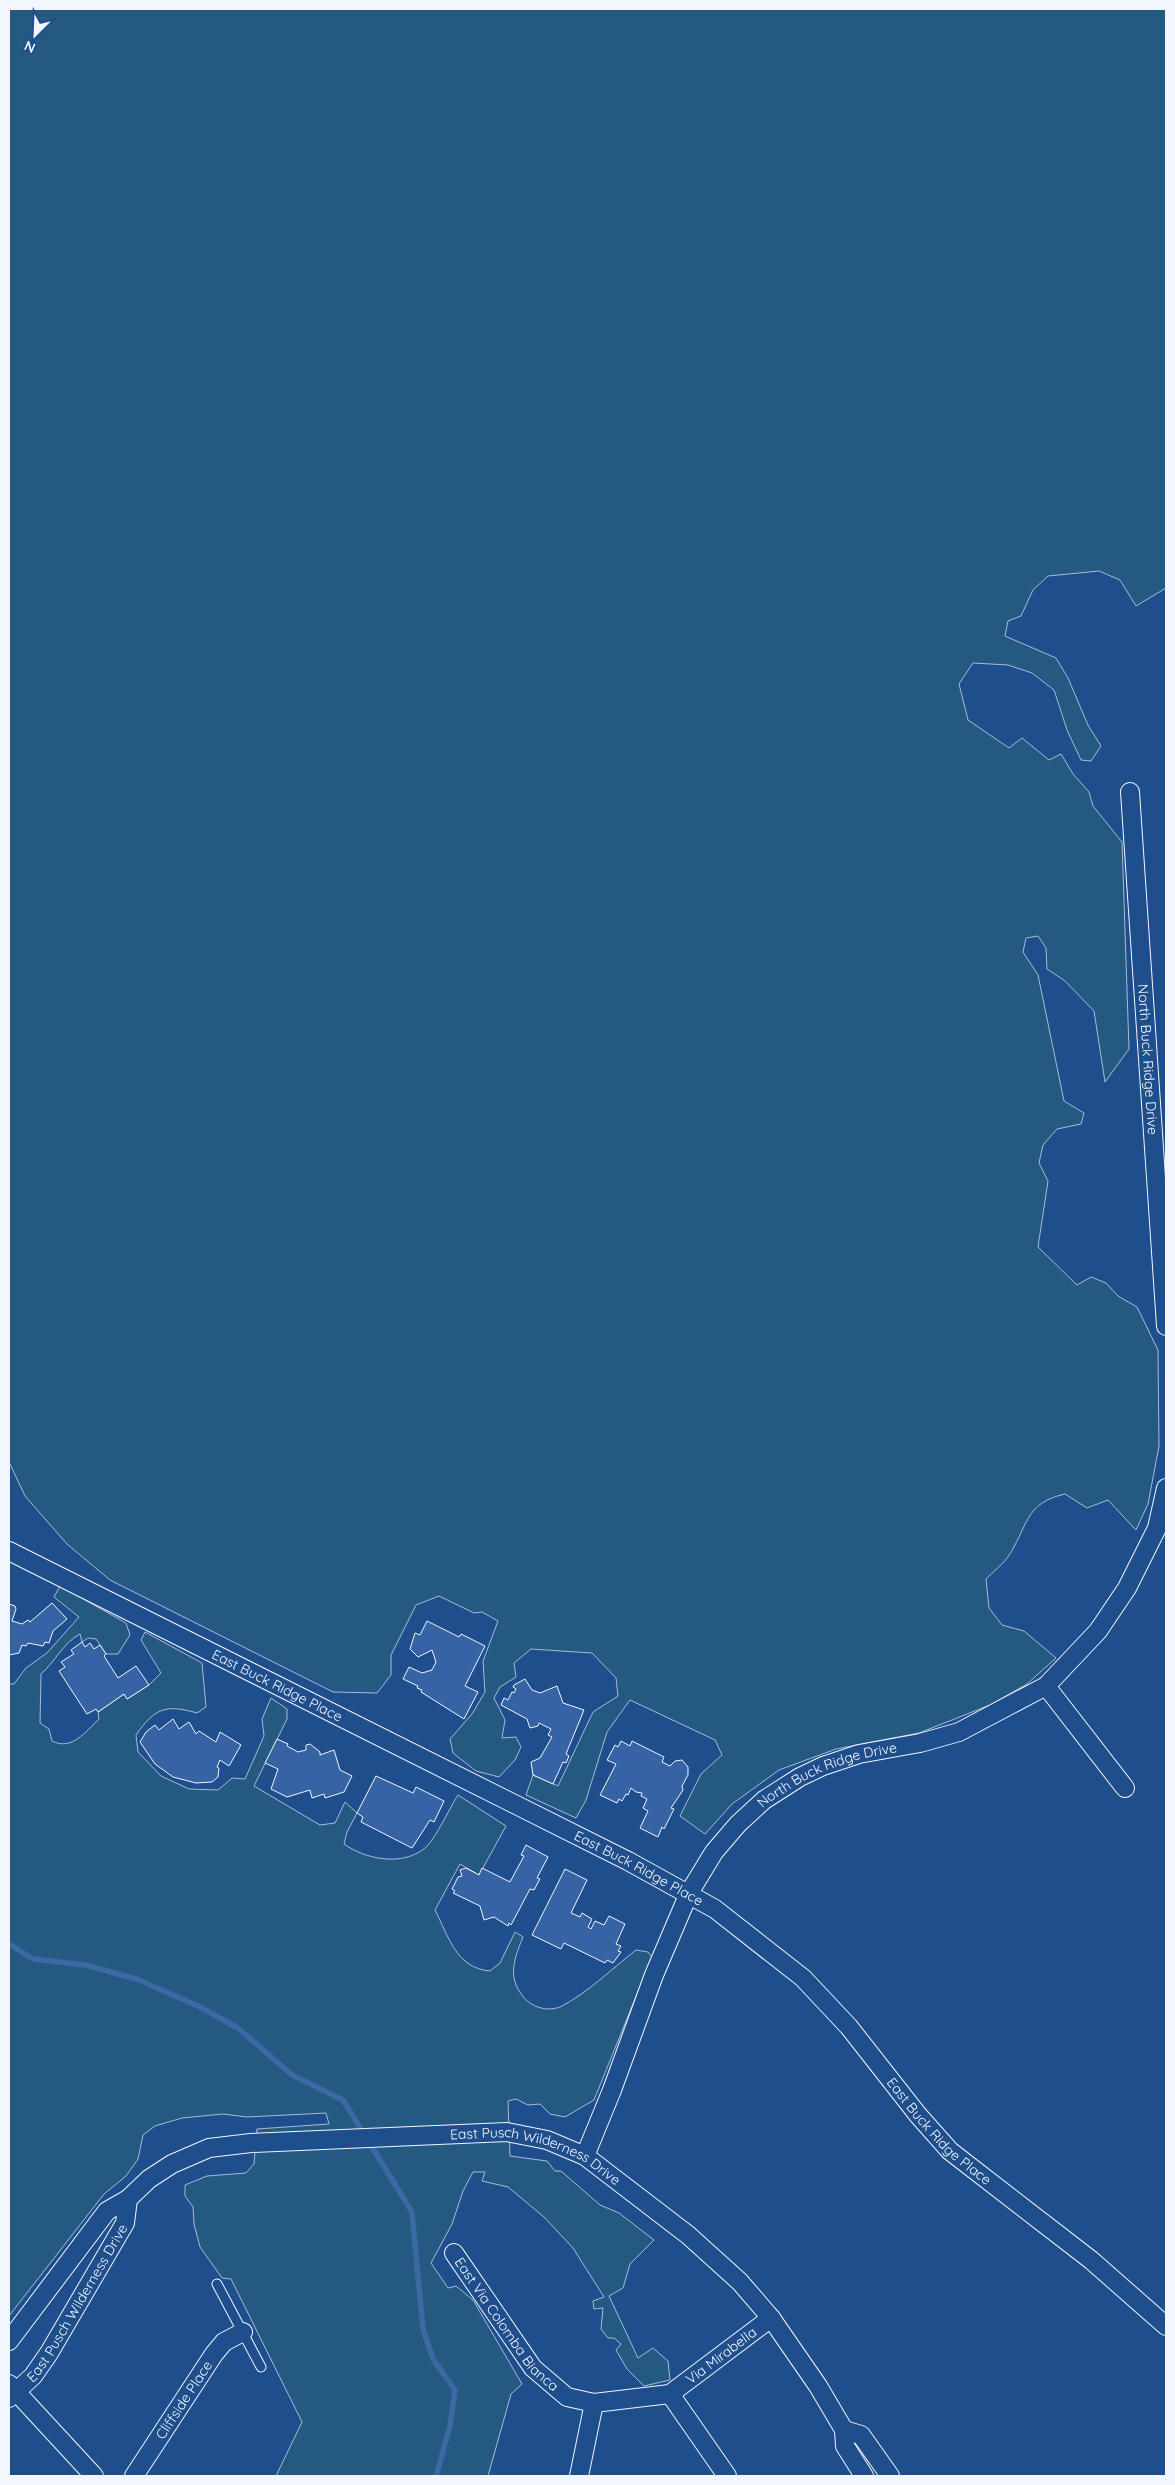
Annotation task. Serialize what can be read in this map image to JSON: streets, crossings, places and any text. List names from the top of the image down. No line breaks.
{"streets":{"street":["North Buck Ridge Drive","East Buck Ridge Place","East Pusch Wilderness Drive","East Via Colomba Bianca","Via Mirabella","Cliffside Place"]},"crossings":[["North Buck Ridge Drive","East Buck Ridge Place"],["North Buck Ridge Drive","East Pusch Wilderness Drive"],["East Pusch Wilderness Drive","Via Mirabella"],["East Via Colomba Bianca","Via Mirabella"]],"north":"bottom left"}
